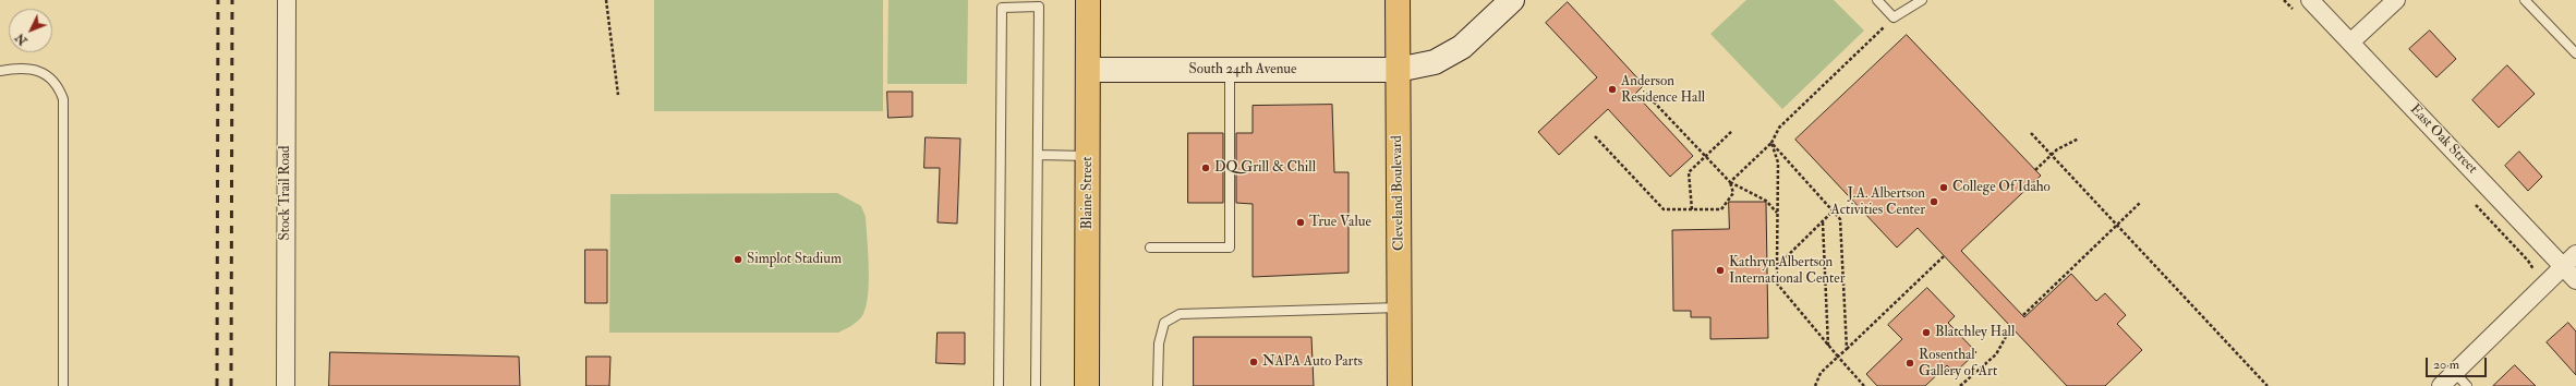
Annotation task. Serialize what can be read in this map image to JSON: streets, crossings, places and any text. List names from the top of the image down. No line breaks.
{"streets":{"main road":["South 24th Avenue","Blaine Street","Cleveland Boulevard"],"street":["East Oak Street","Stock Trail Road"]},"crossings":[["South 24th Avenue","Blaine Street"],["South 24th Avenue","Cleveland Boulevard"]],"places":["Anderson Residence Hall","DQ Grill & Chill","College Of Idaho","J.A. Albertson Activities Center","True Value","Simplot Stadium","Kathryn Albertson International Center","Blatchley Hall","NAPA Auto Parts","Rosenthal Gallery of Art"],"scale_bar":"20 m","north":"bottom left"}
